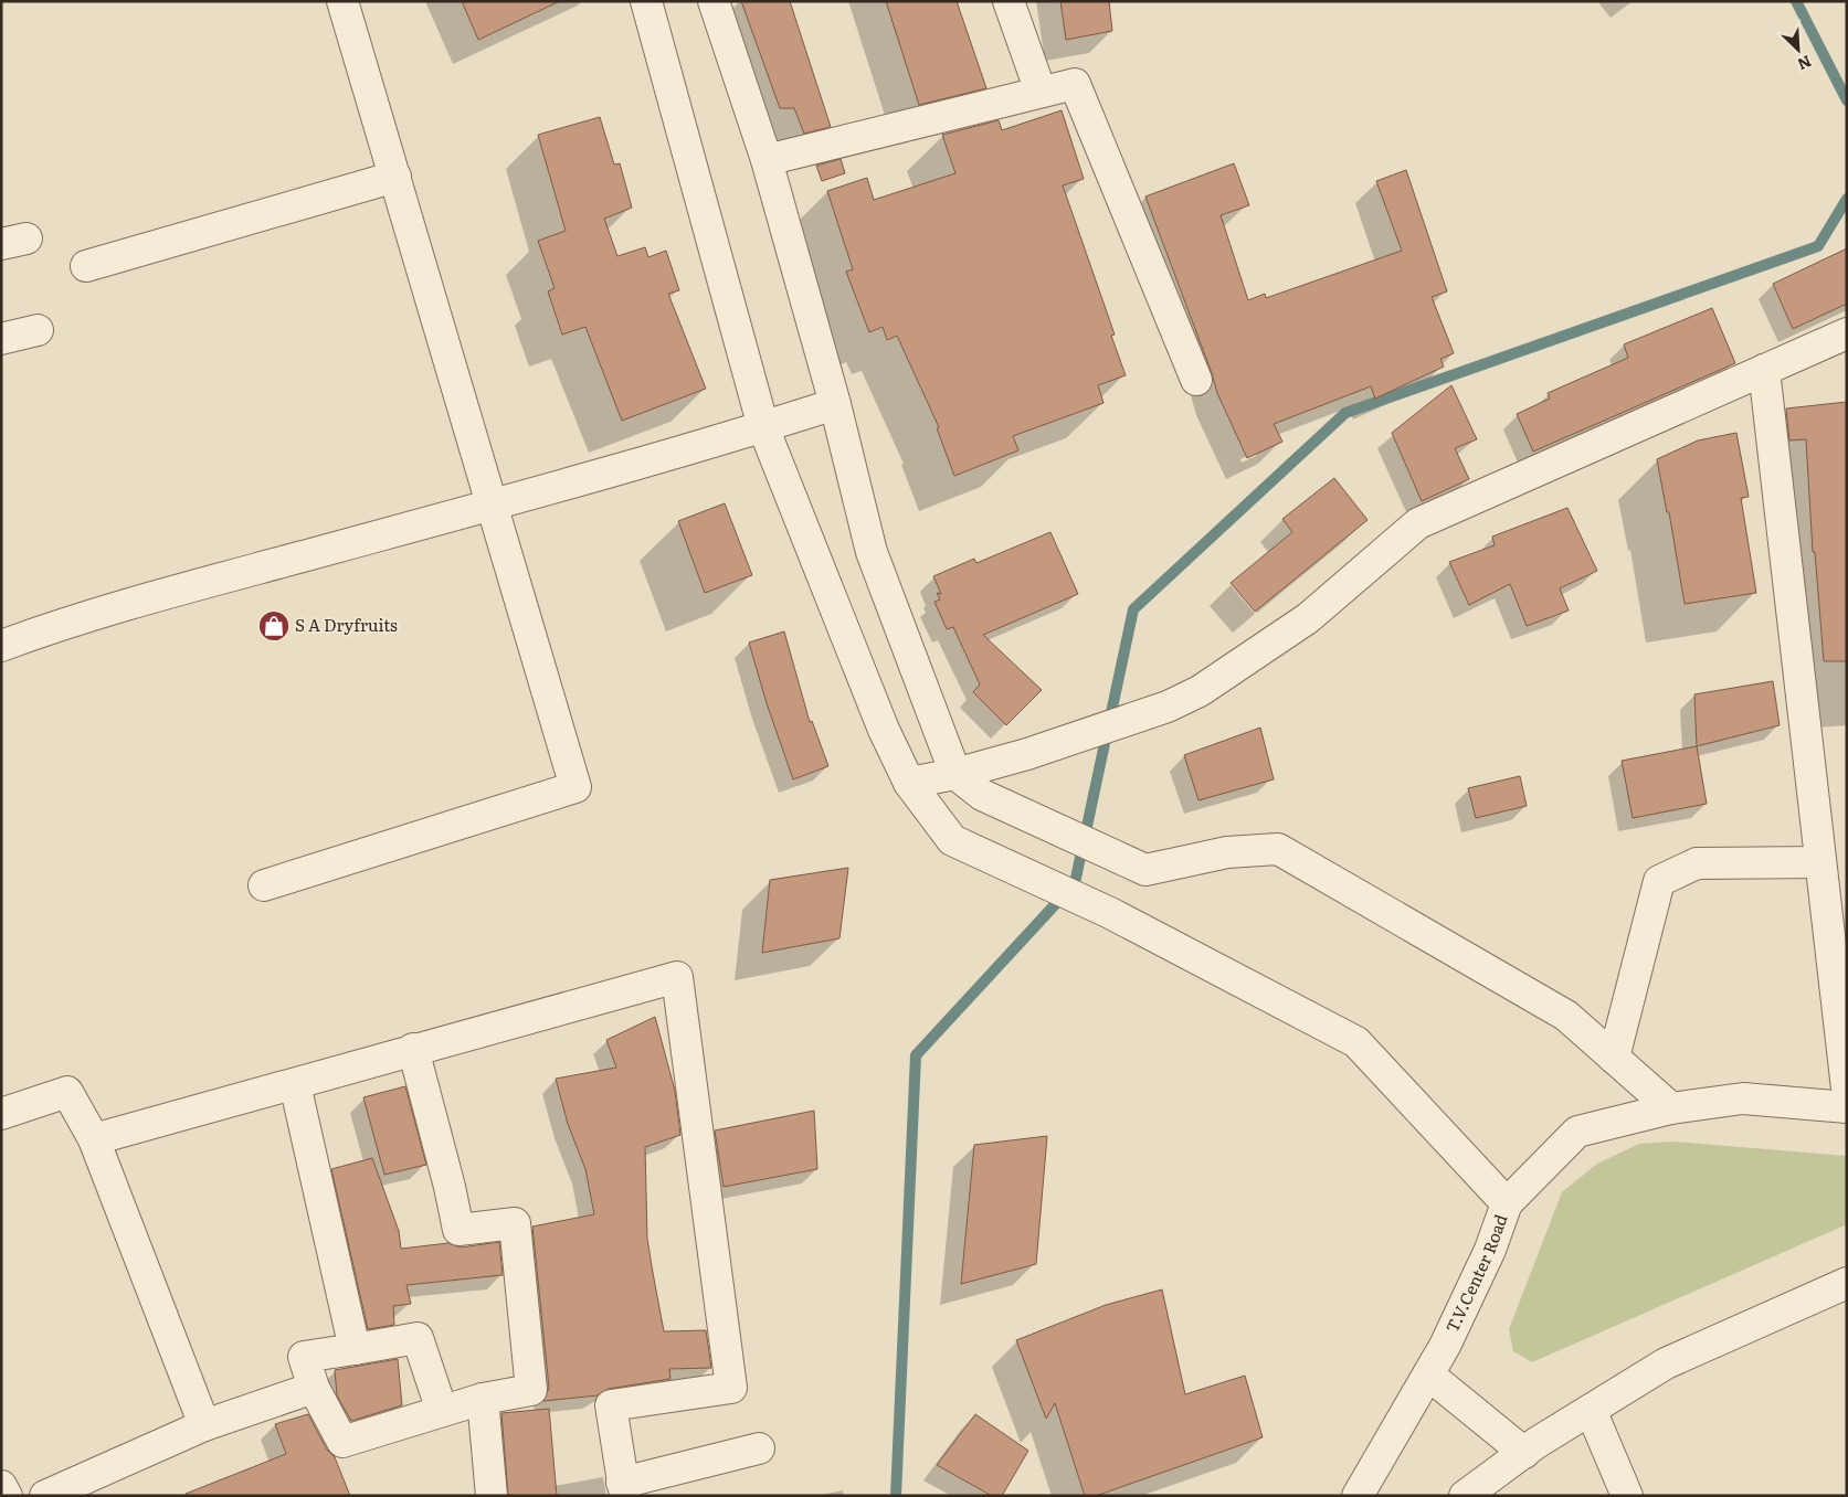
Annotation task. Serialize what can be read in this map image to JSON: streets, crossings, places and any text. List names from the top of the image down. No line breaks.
{"streets":{"street":["T.V.Center Road"]},"places":{"shop":["S A Dryfruits"]},"north":"bottom right"}
